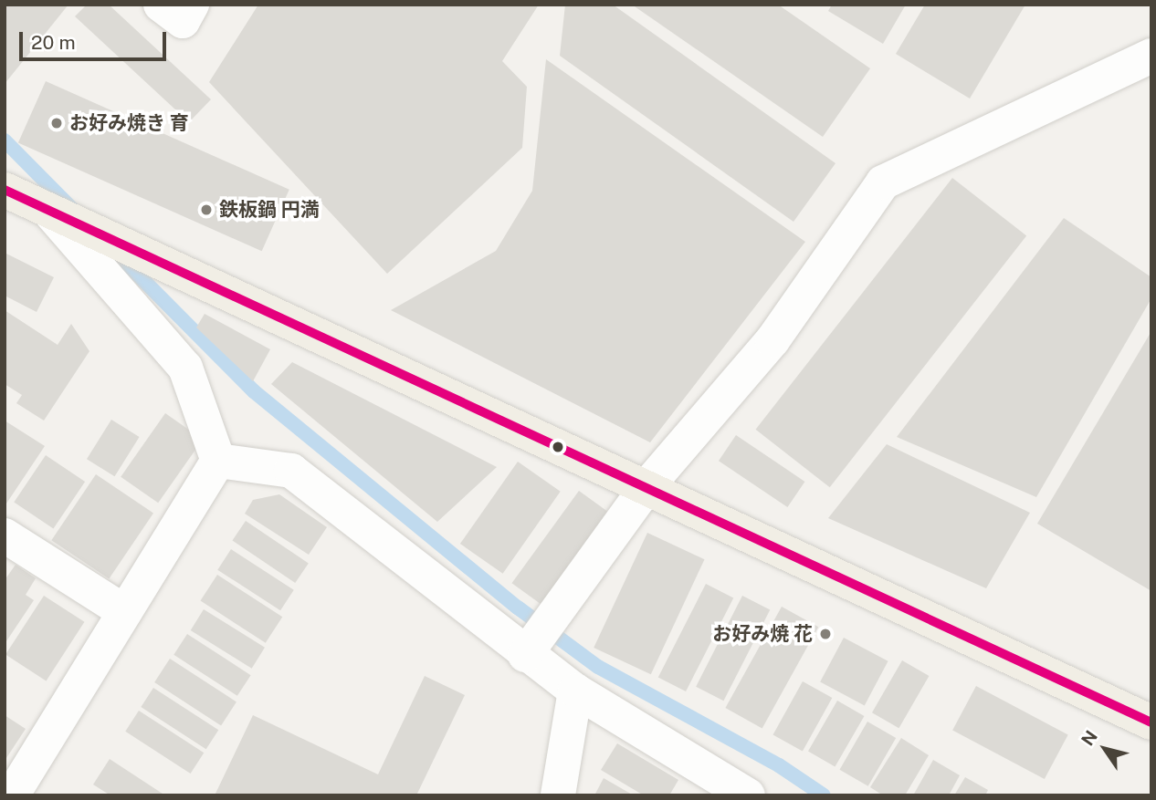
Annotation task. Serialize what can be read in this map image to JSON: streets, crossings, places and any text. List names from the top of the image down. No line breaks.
{"places":["お好み焼き 育","鉄板鍋 円満","お好み焼 花"],"scale_bar":"20 m","north":"top left"}
